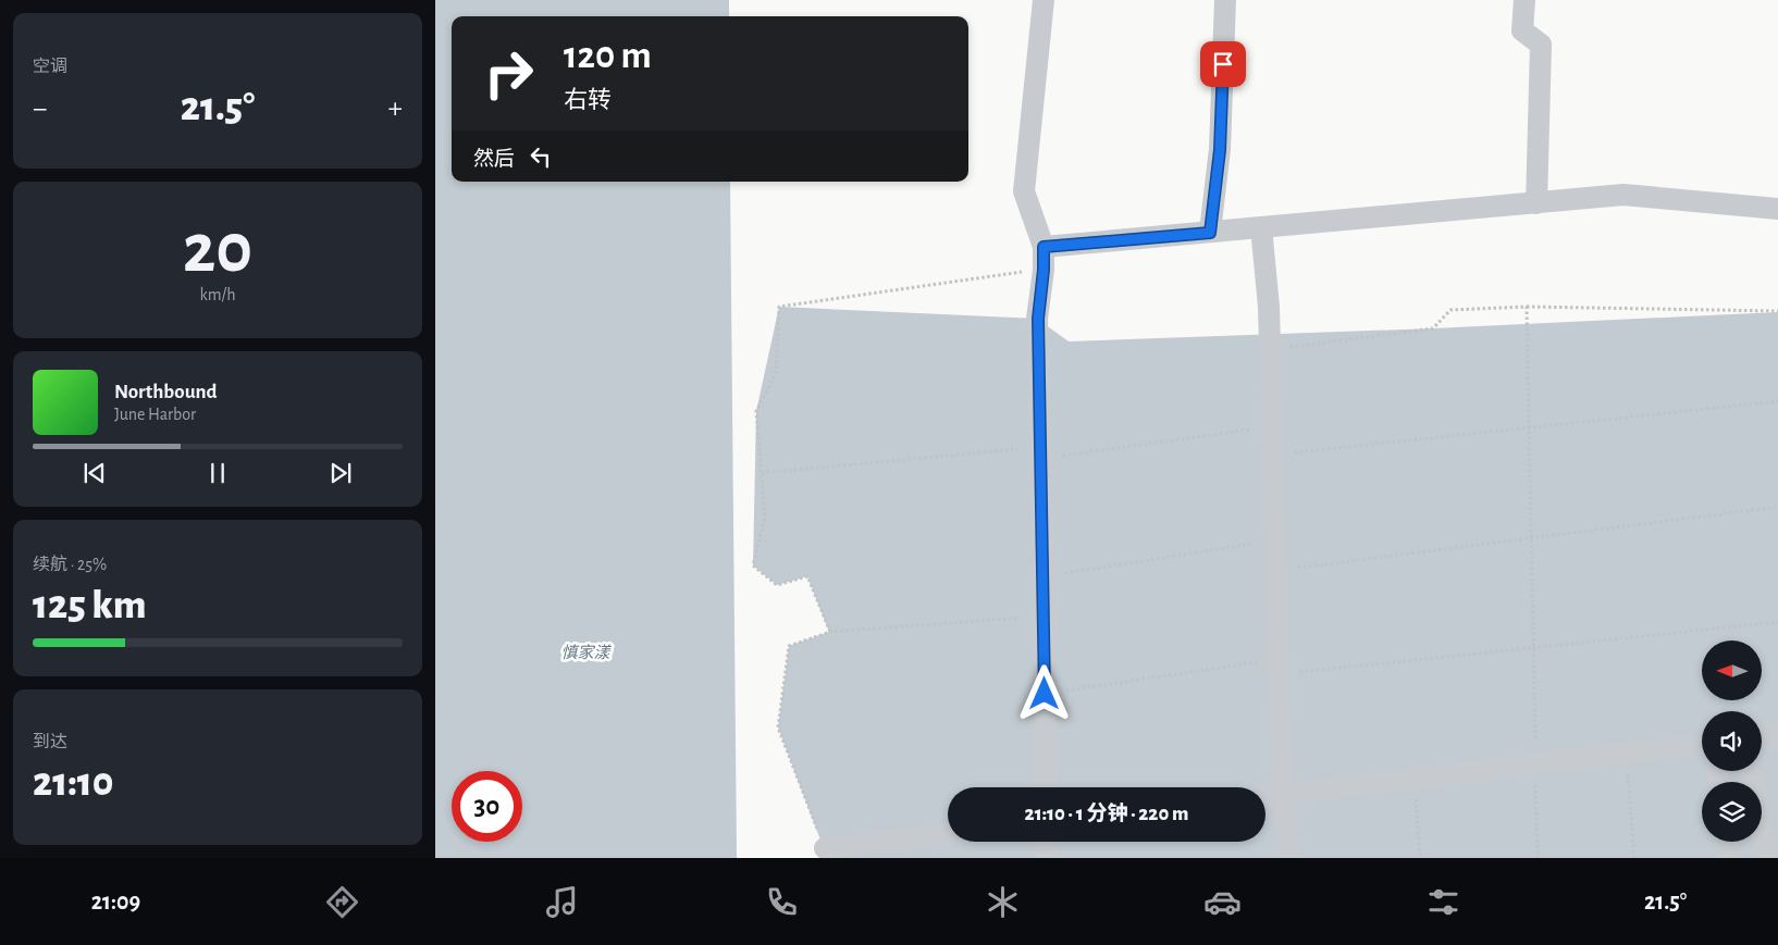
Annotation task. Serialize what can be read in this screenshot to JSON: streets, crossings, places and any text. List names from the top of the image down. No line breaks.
{"water":["慎家漾"],"north":"left","page":{"tile":["空调",["20","km/h"],["续航 · 25%","125 km"],["到达","21:10"]],"turn":["120 m","右转"],"heat":["−","21.5°","+"],"then":"然后","song":["Northbound","June Harbor"],"limit":"30","trip":"21:10 · 1 分钟 · 220 m","tabs":["21:09","21.5°"]}}
